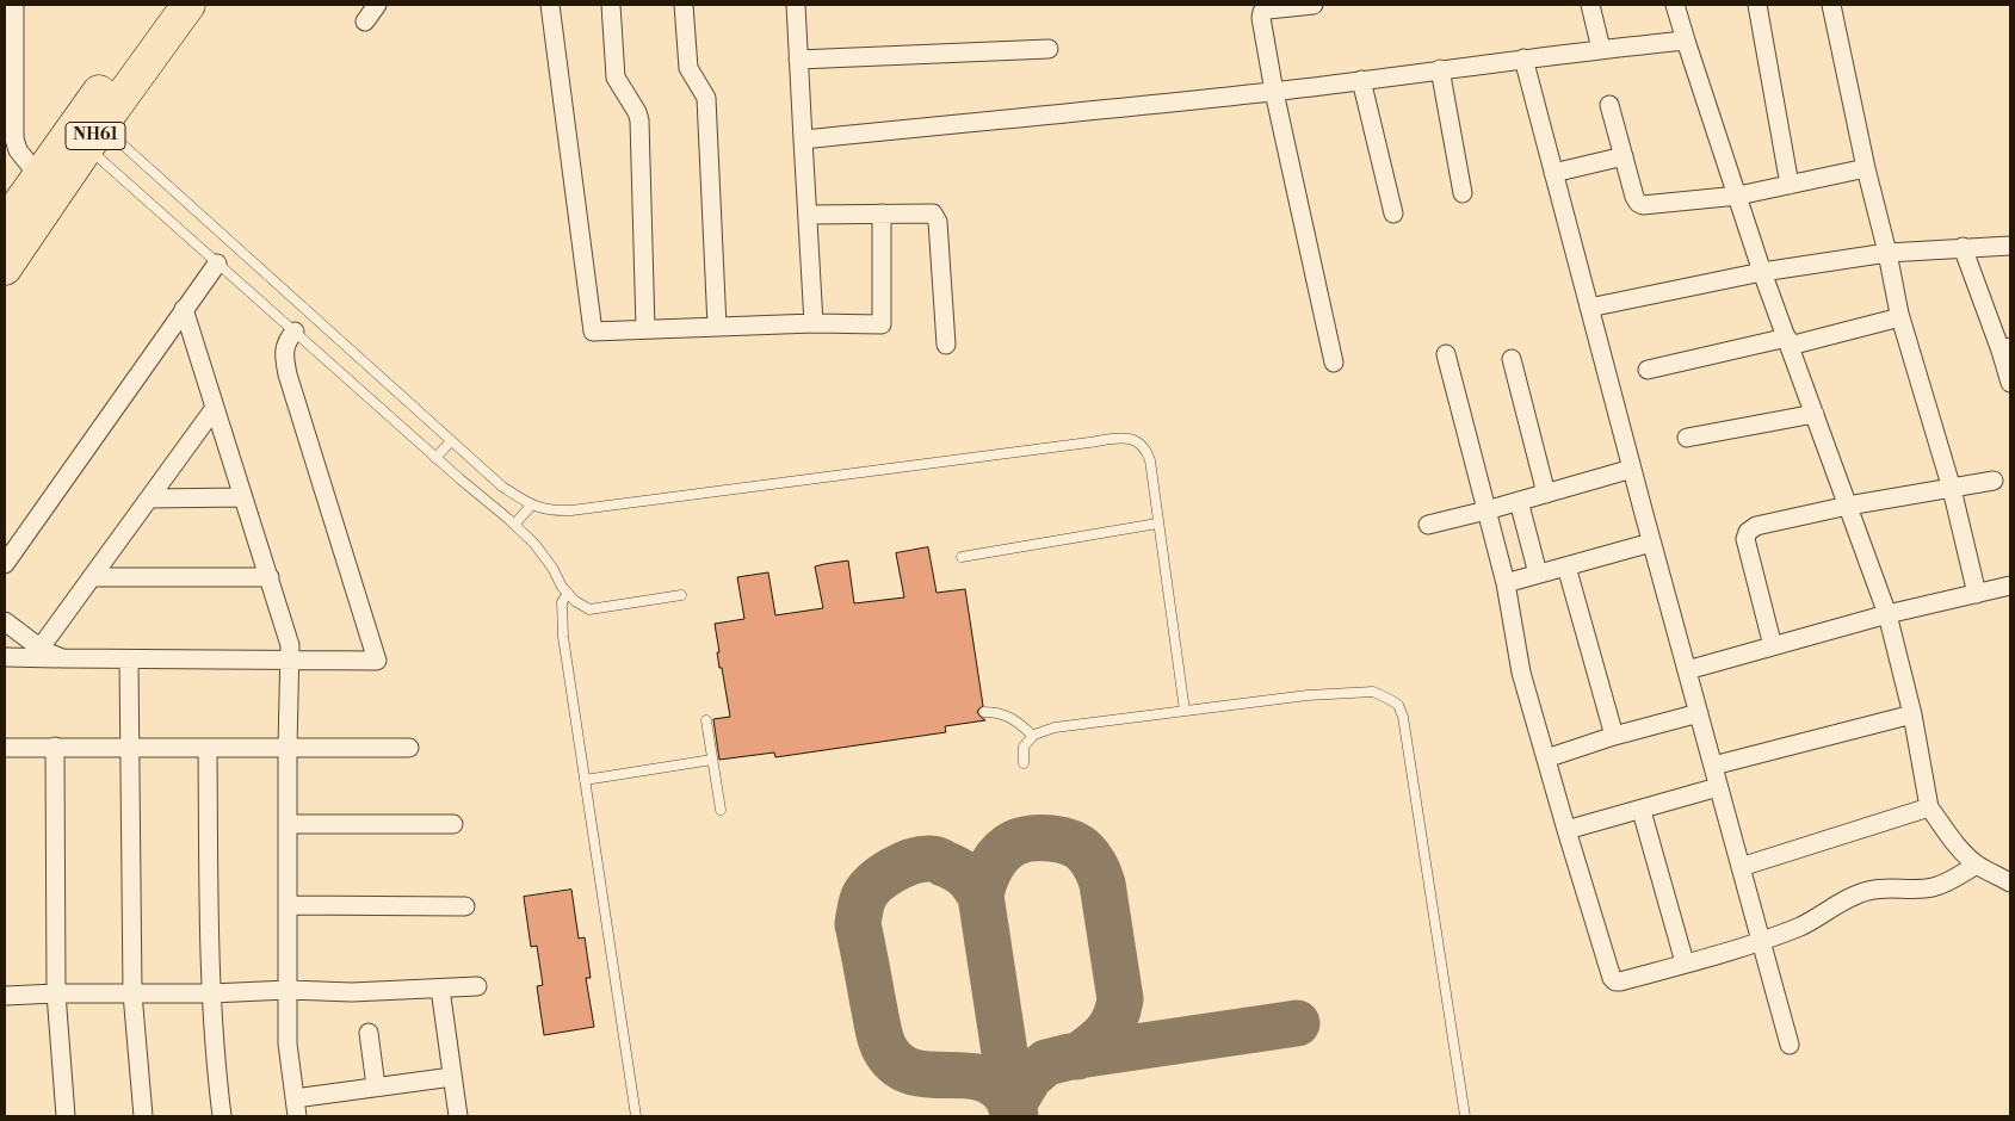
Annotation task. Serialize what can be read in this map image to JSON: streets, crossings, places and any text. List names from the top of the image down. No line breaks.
{"streets":{"highway":["NH61"]}}
